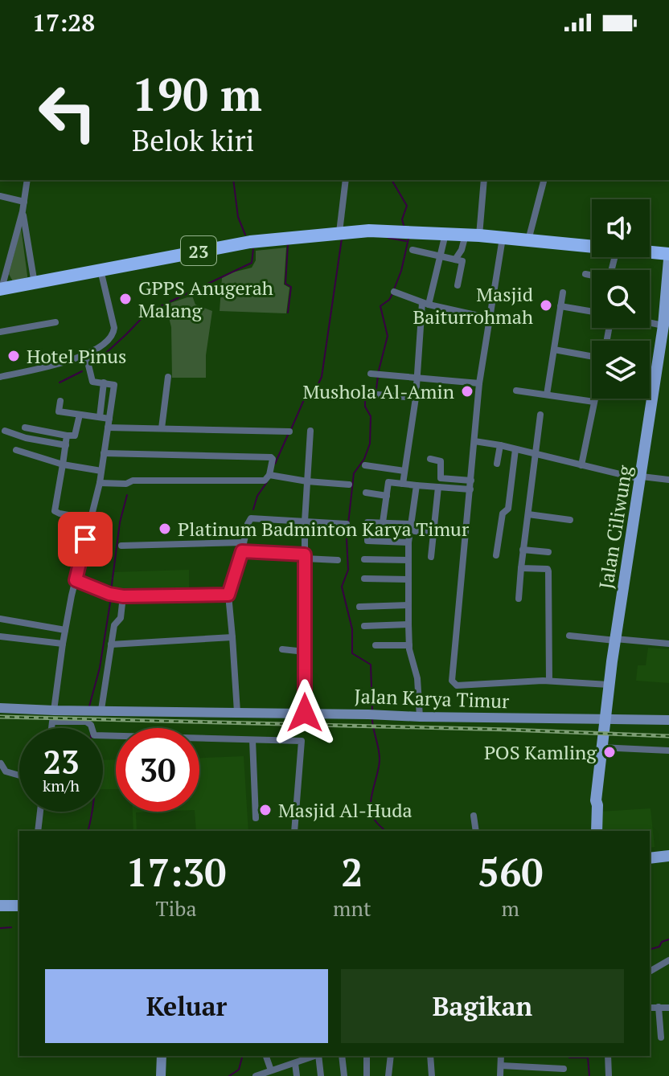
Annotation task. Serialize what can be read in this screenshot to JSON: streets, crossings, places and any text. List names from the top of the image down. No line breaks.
{"streets":{"highway":["23"],"main road":["Jalan Ciliwung"],"street":["Jalan Karya Timur"]},"crossings":[["Jalan Ciliwung","Jalan Karya Timur"]],"places":["GPPS Anugerah Malang","Masjid Baiturrohmah","Hotel Pinus","Mushola Al-Amin","Platinum Badminton Karya Timur","POS Kamling","Masjid Al-Huda"],"page":{"status":"17:28","turn":["190 m","Belok kiri"],"speed":"23 km/h","limit":"30","eta":["17:30","Tiba","2","mnt","560","m"],"buttons":["Keluar","Bagikan"]}}
